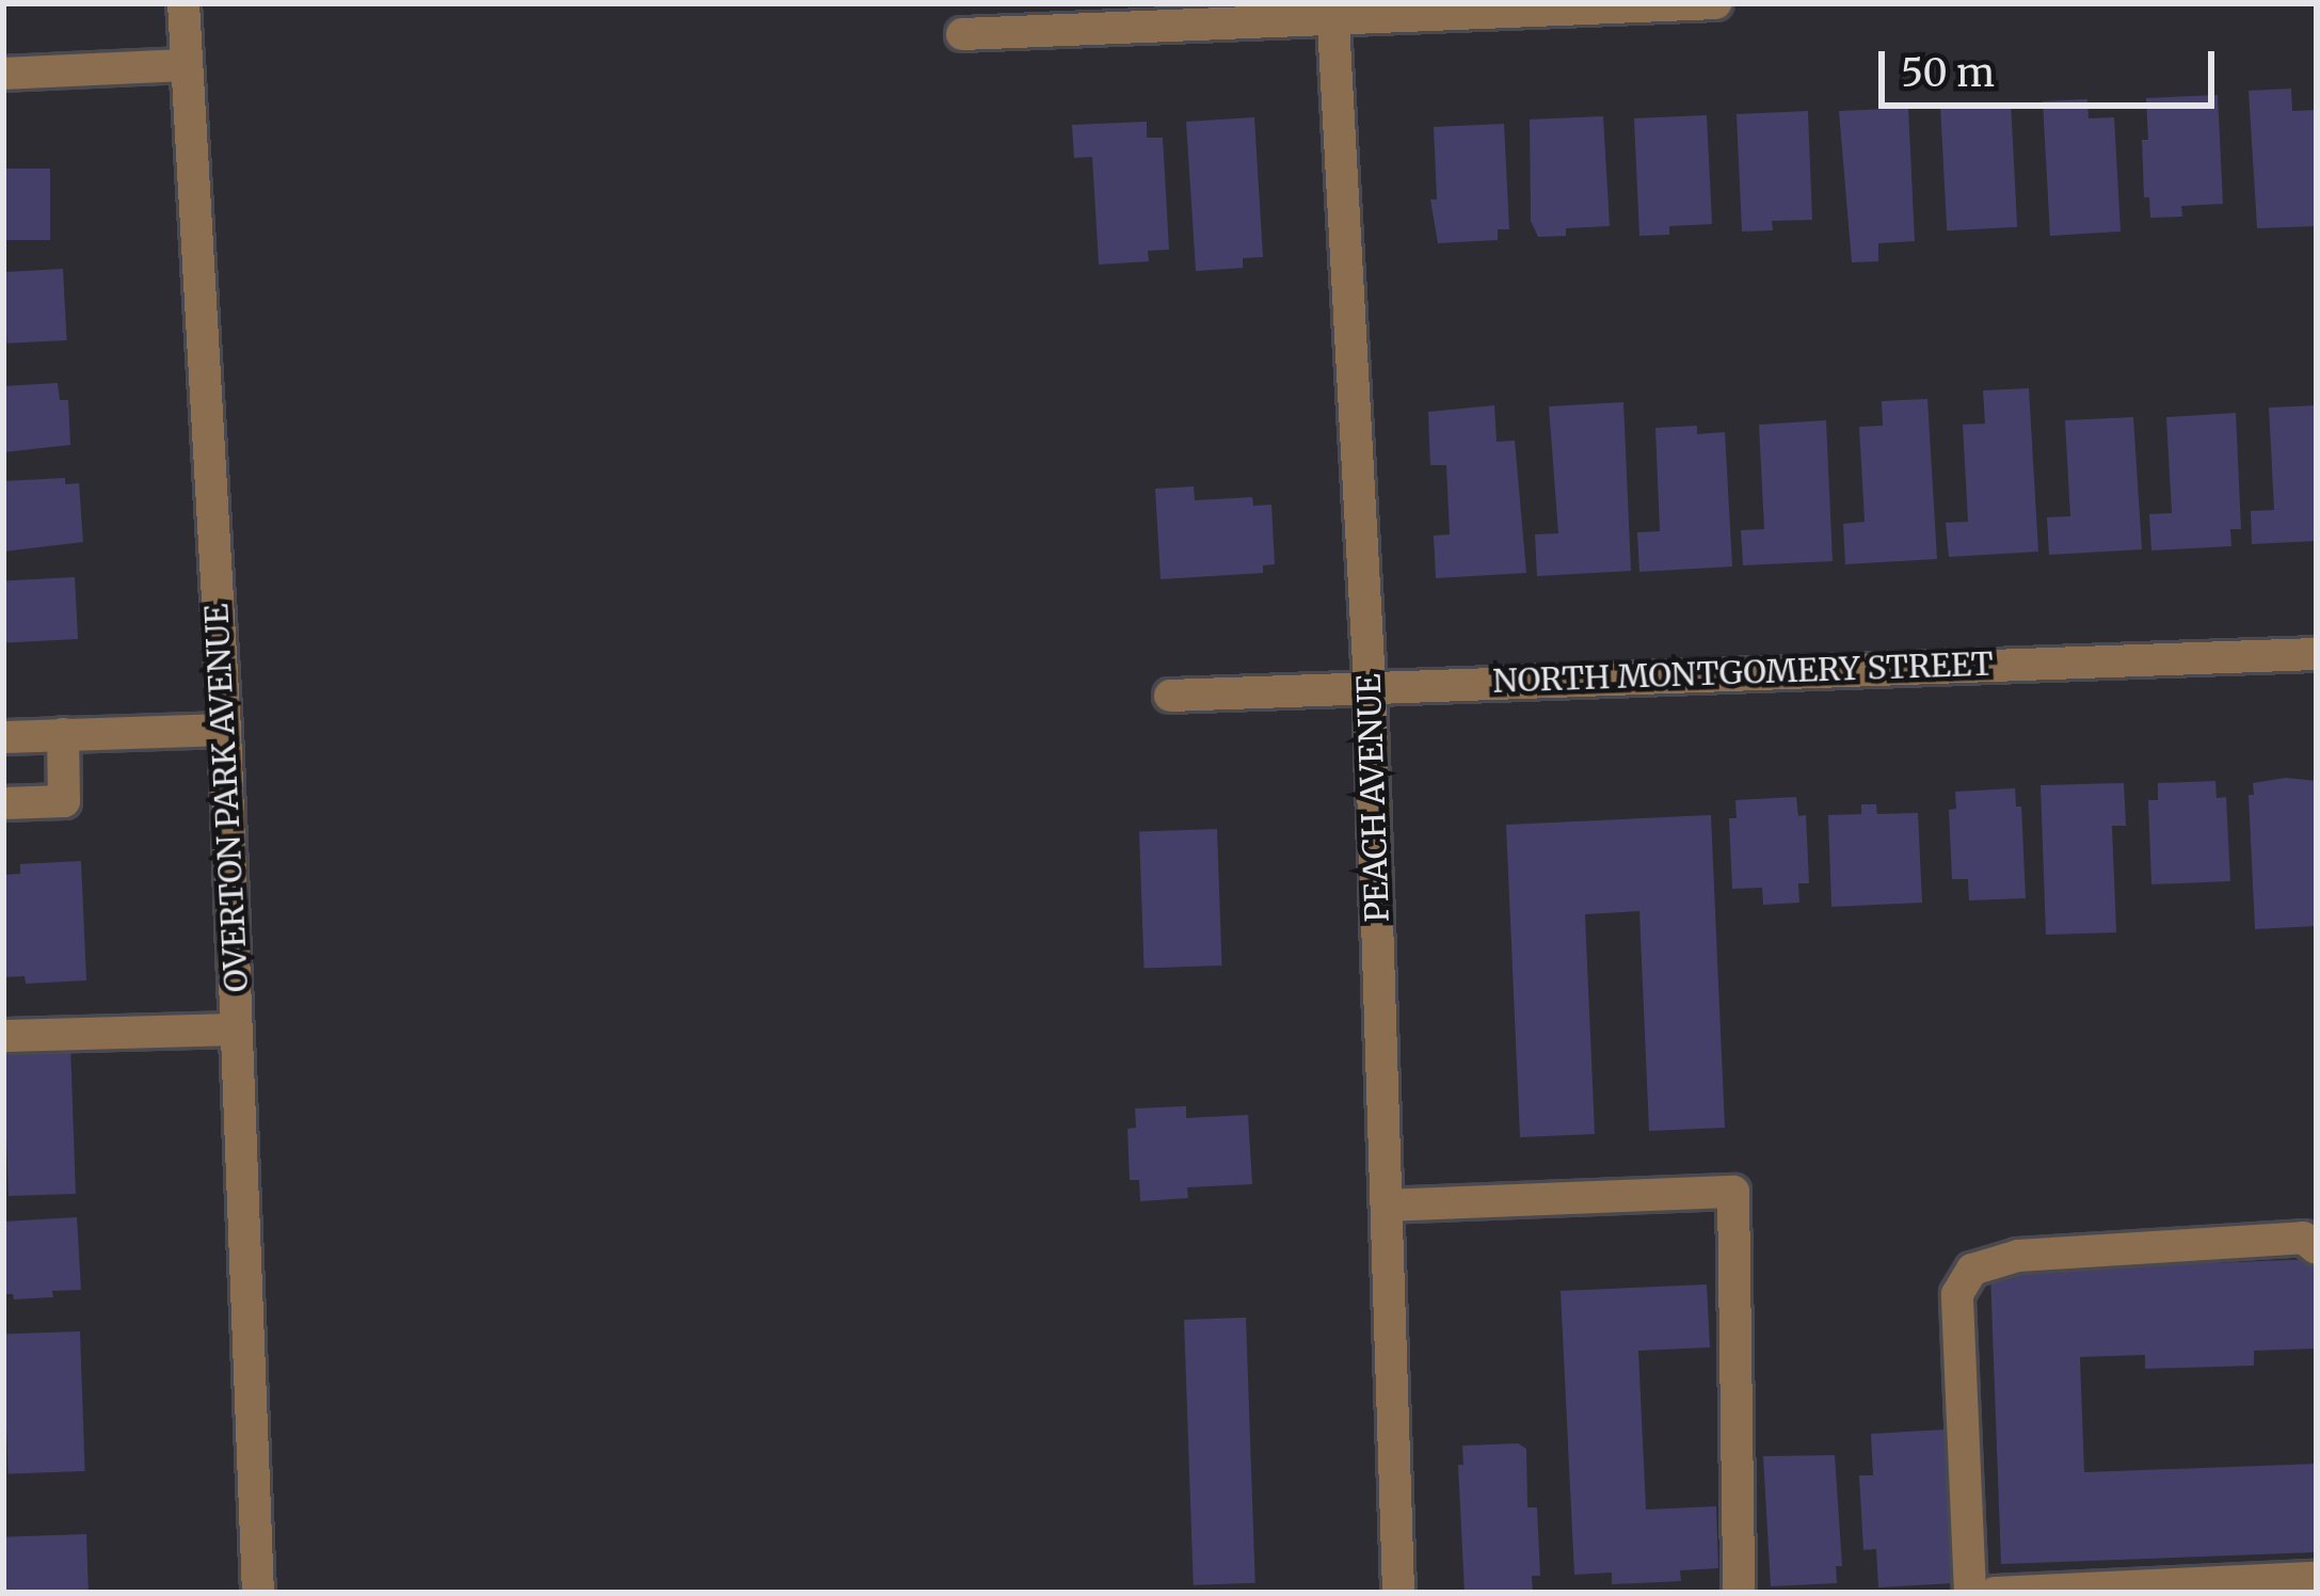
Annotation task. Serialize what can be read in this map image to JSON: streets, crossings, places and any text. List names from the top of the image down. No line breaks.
{"streets":{"street":["NORTH MONTGOMERY STREET","OVERTON PARK AVENUE","PEACH AVENUE"]},"crossings":[["NORTH MONTGOMERY STREET","PEACH AVENUE"]],"scale_bar":"50 m"}
